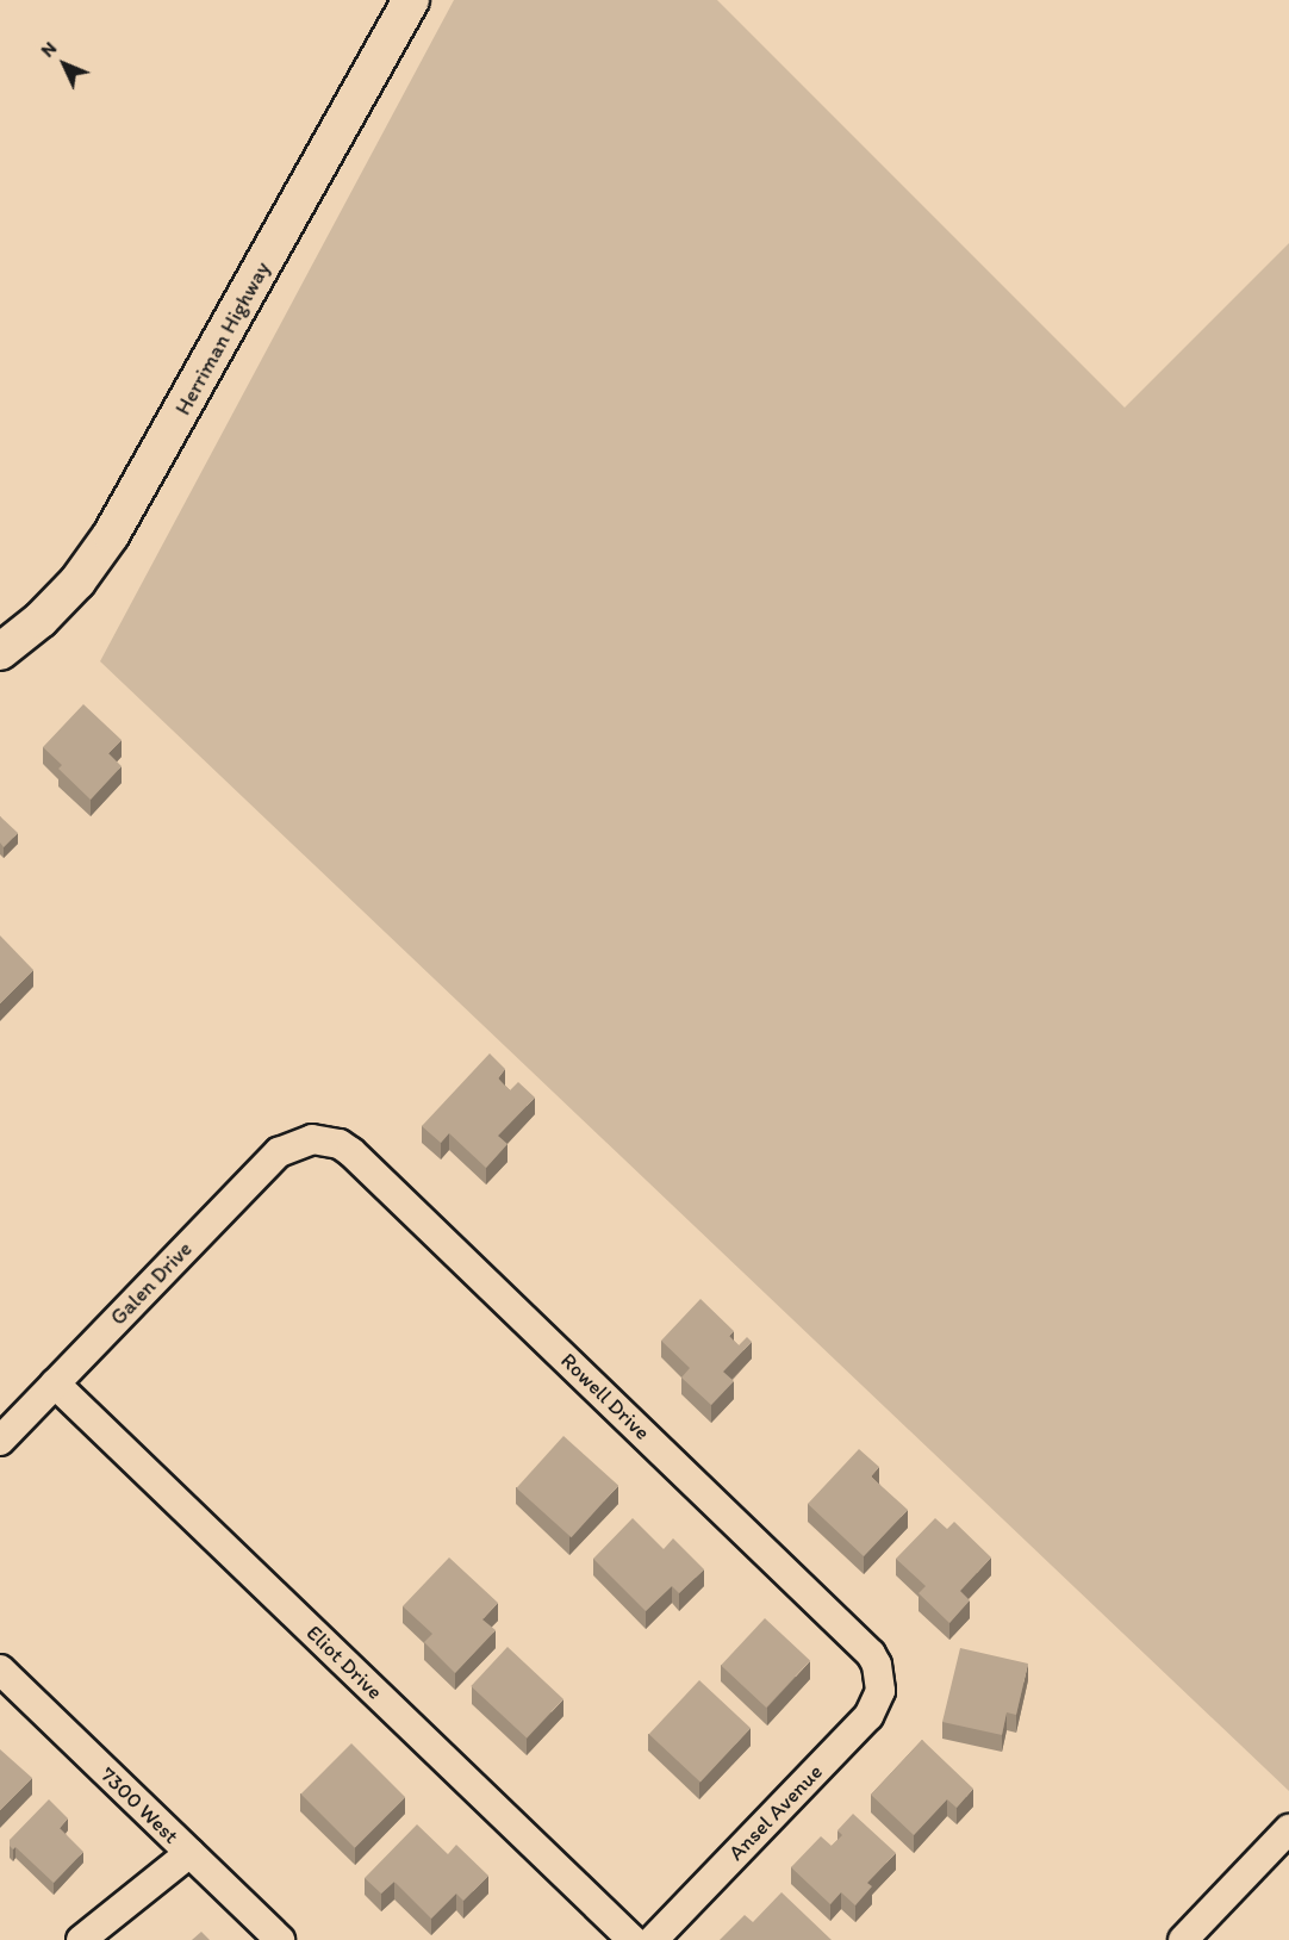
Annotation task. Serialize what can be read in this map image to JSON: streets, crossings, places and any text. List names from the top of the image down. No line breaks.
{"streets":{"main road":["Herriman Highway"],"street":["Galen Drive","Rowell Drive","Eliot Drive","7300 West","Ansel Avenue"]},"crossings":[["Galen Drive","Rowell Drive"],["Galen Drive","Eliot Drive"],["Rowell Drive","Ansel Avenue"]],"north":"top left"}
